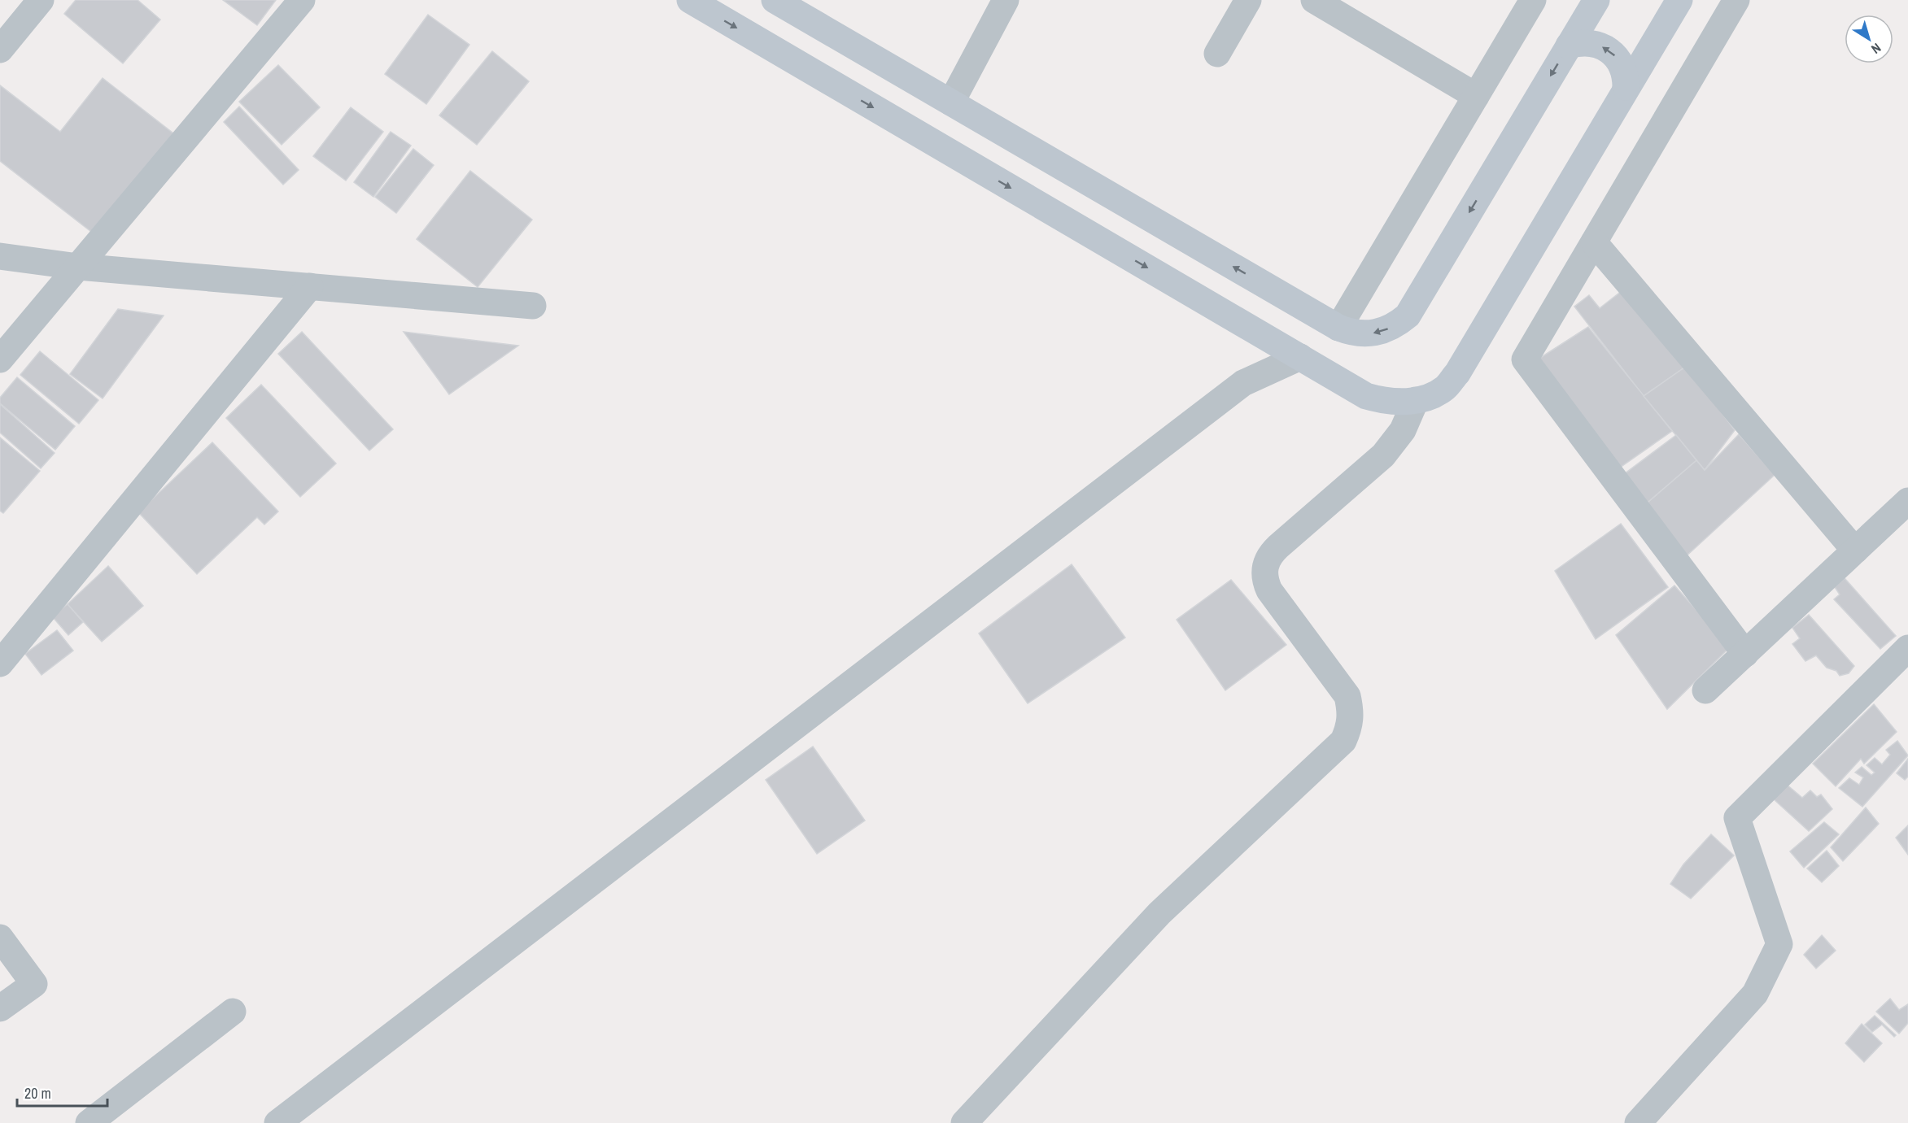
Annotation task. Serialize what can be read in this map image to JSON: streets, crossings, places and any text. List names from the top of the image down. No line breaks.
{"scale_bar":"20 m","north":"bottom right"}
